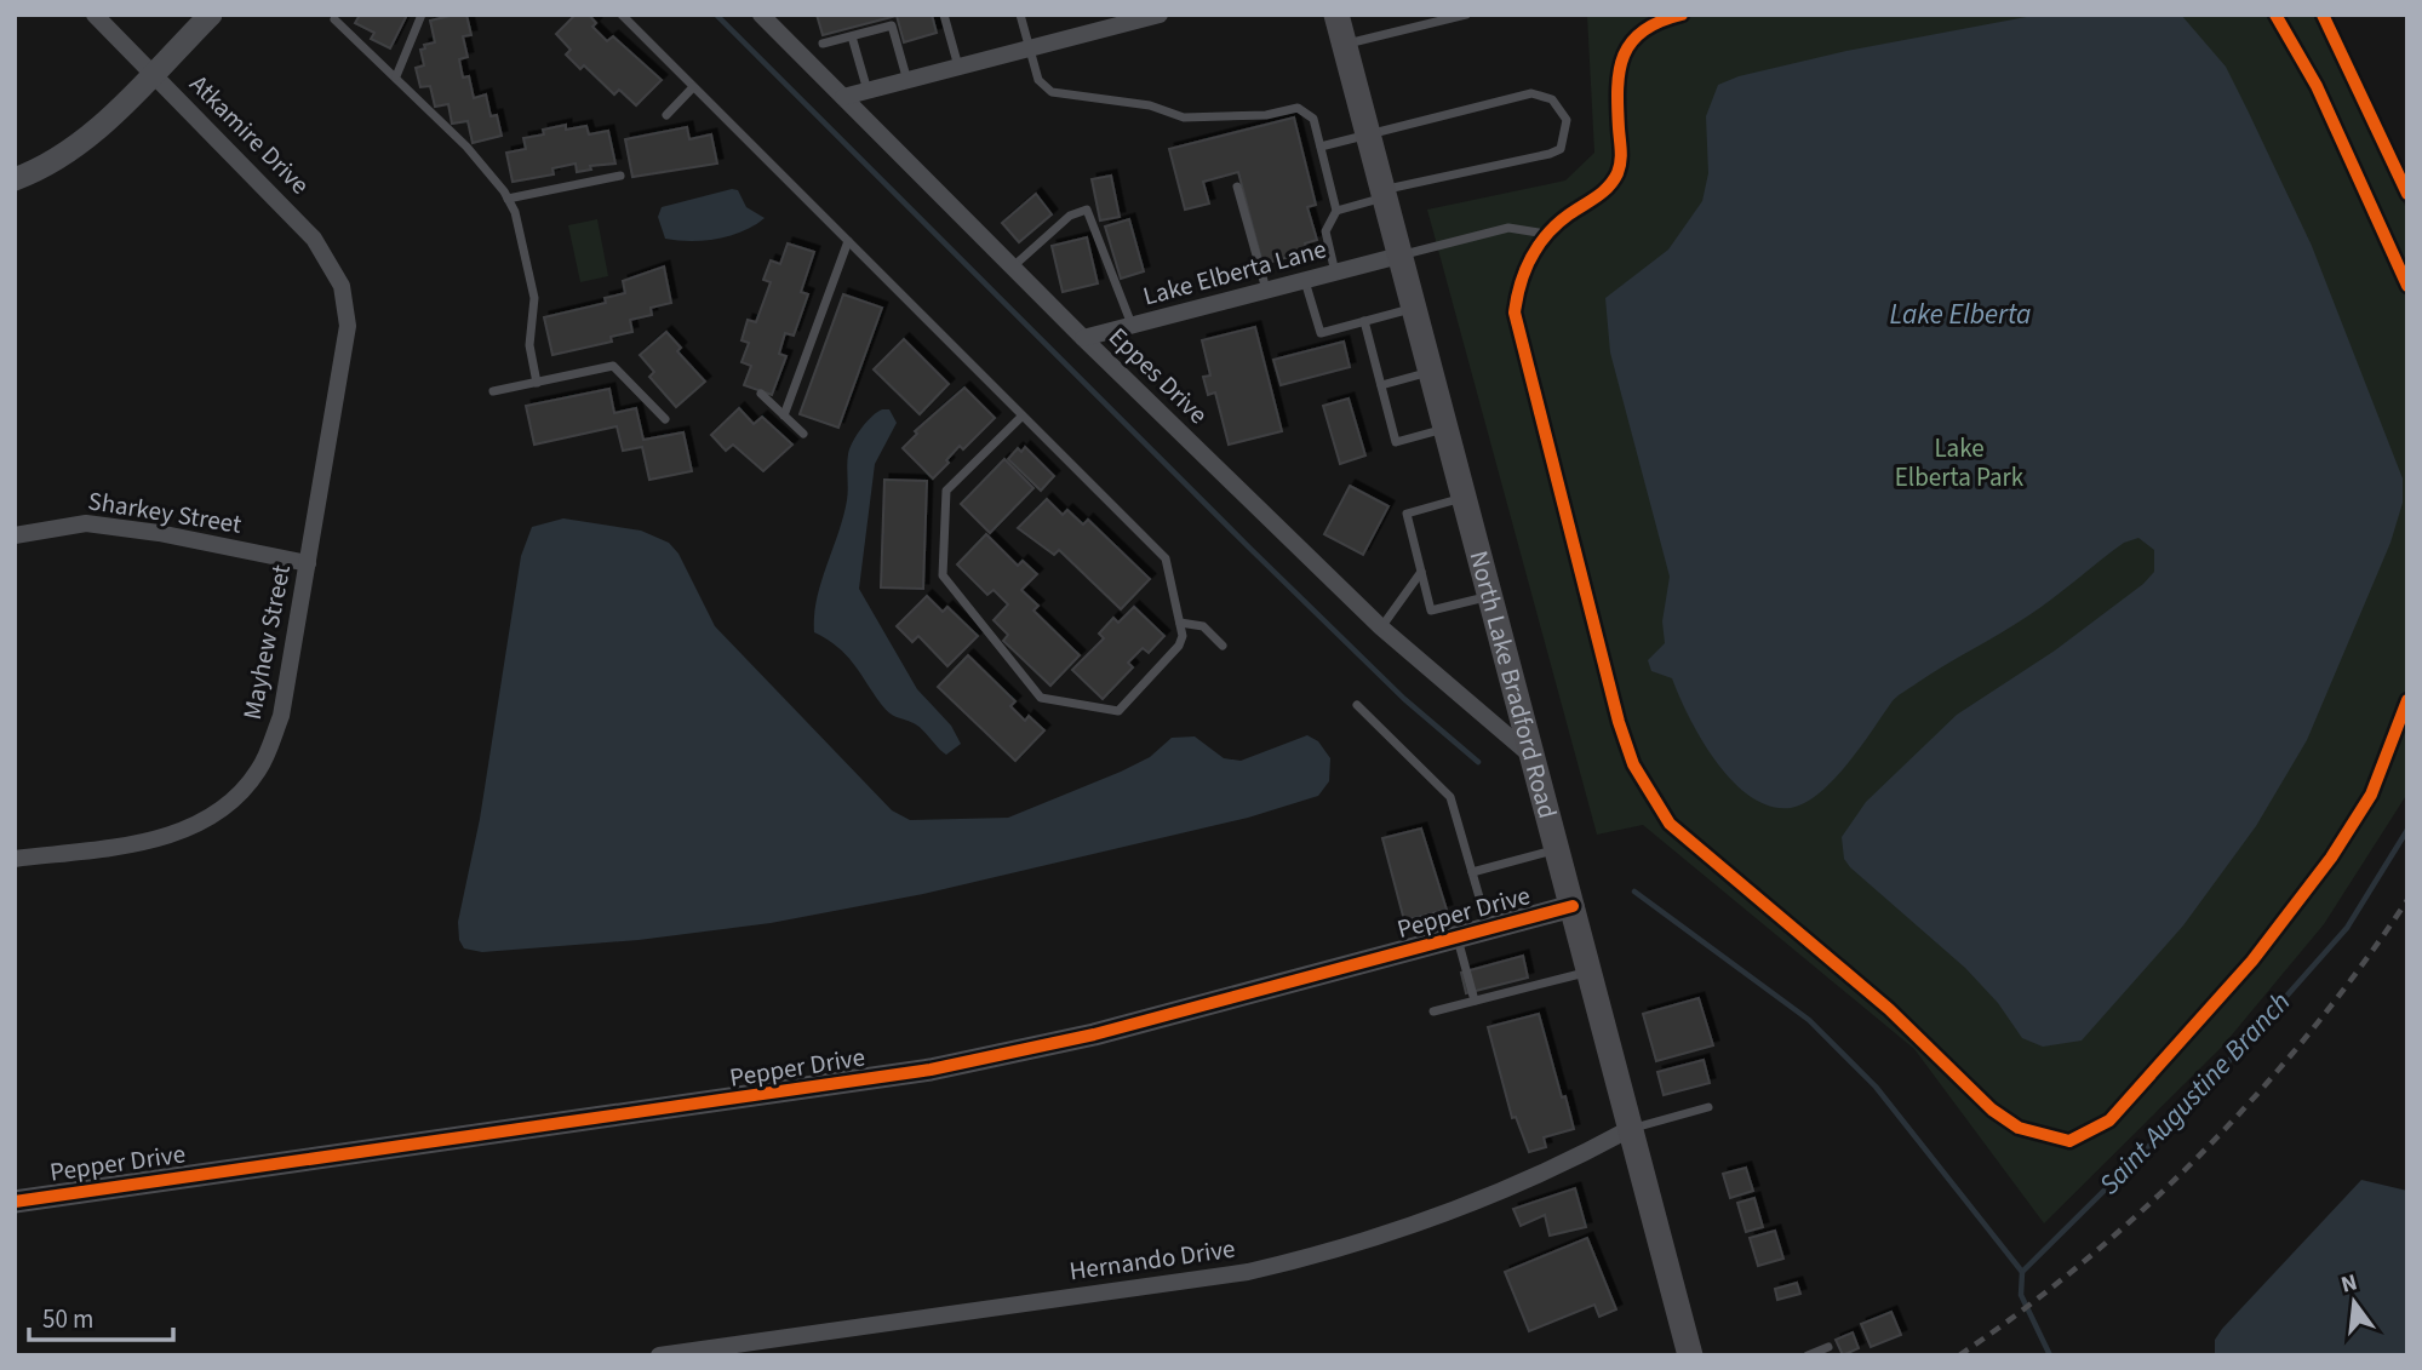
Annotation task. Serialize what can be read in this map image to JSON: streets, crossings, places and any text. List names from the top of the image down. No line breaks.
{"streets":{"main road":["North Lake Bradford Road"],"street":["Atkamire Drive","Lake Elberta Lane","Eppes Drive","Sharkey Street","Mayhew Street","Pepper Drive","Hernando Drive"]},"crossings":[["Atkamire Drive","Mayhew Street"],["Lake Elberta Lane","Eppes Drive"],["Lake Elberta Lane","North Lake Bradford Road"],["Eppes Drive","North Lake Bradford Road"],["Sharkey Street","Mayhew Street"],["North Lake Bradford Road","Pepper Drive"],["North Lake Bradford Road","Hernando Drive"]],"water":["Lake Elberta","Saint Augustine Branch"],"parks":["Lake Elberta Park"],"scale_bar":"50 m","north":"top"}
